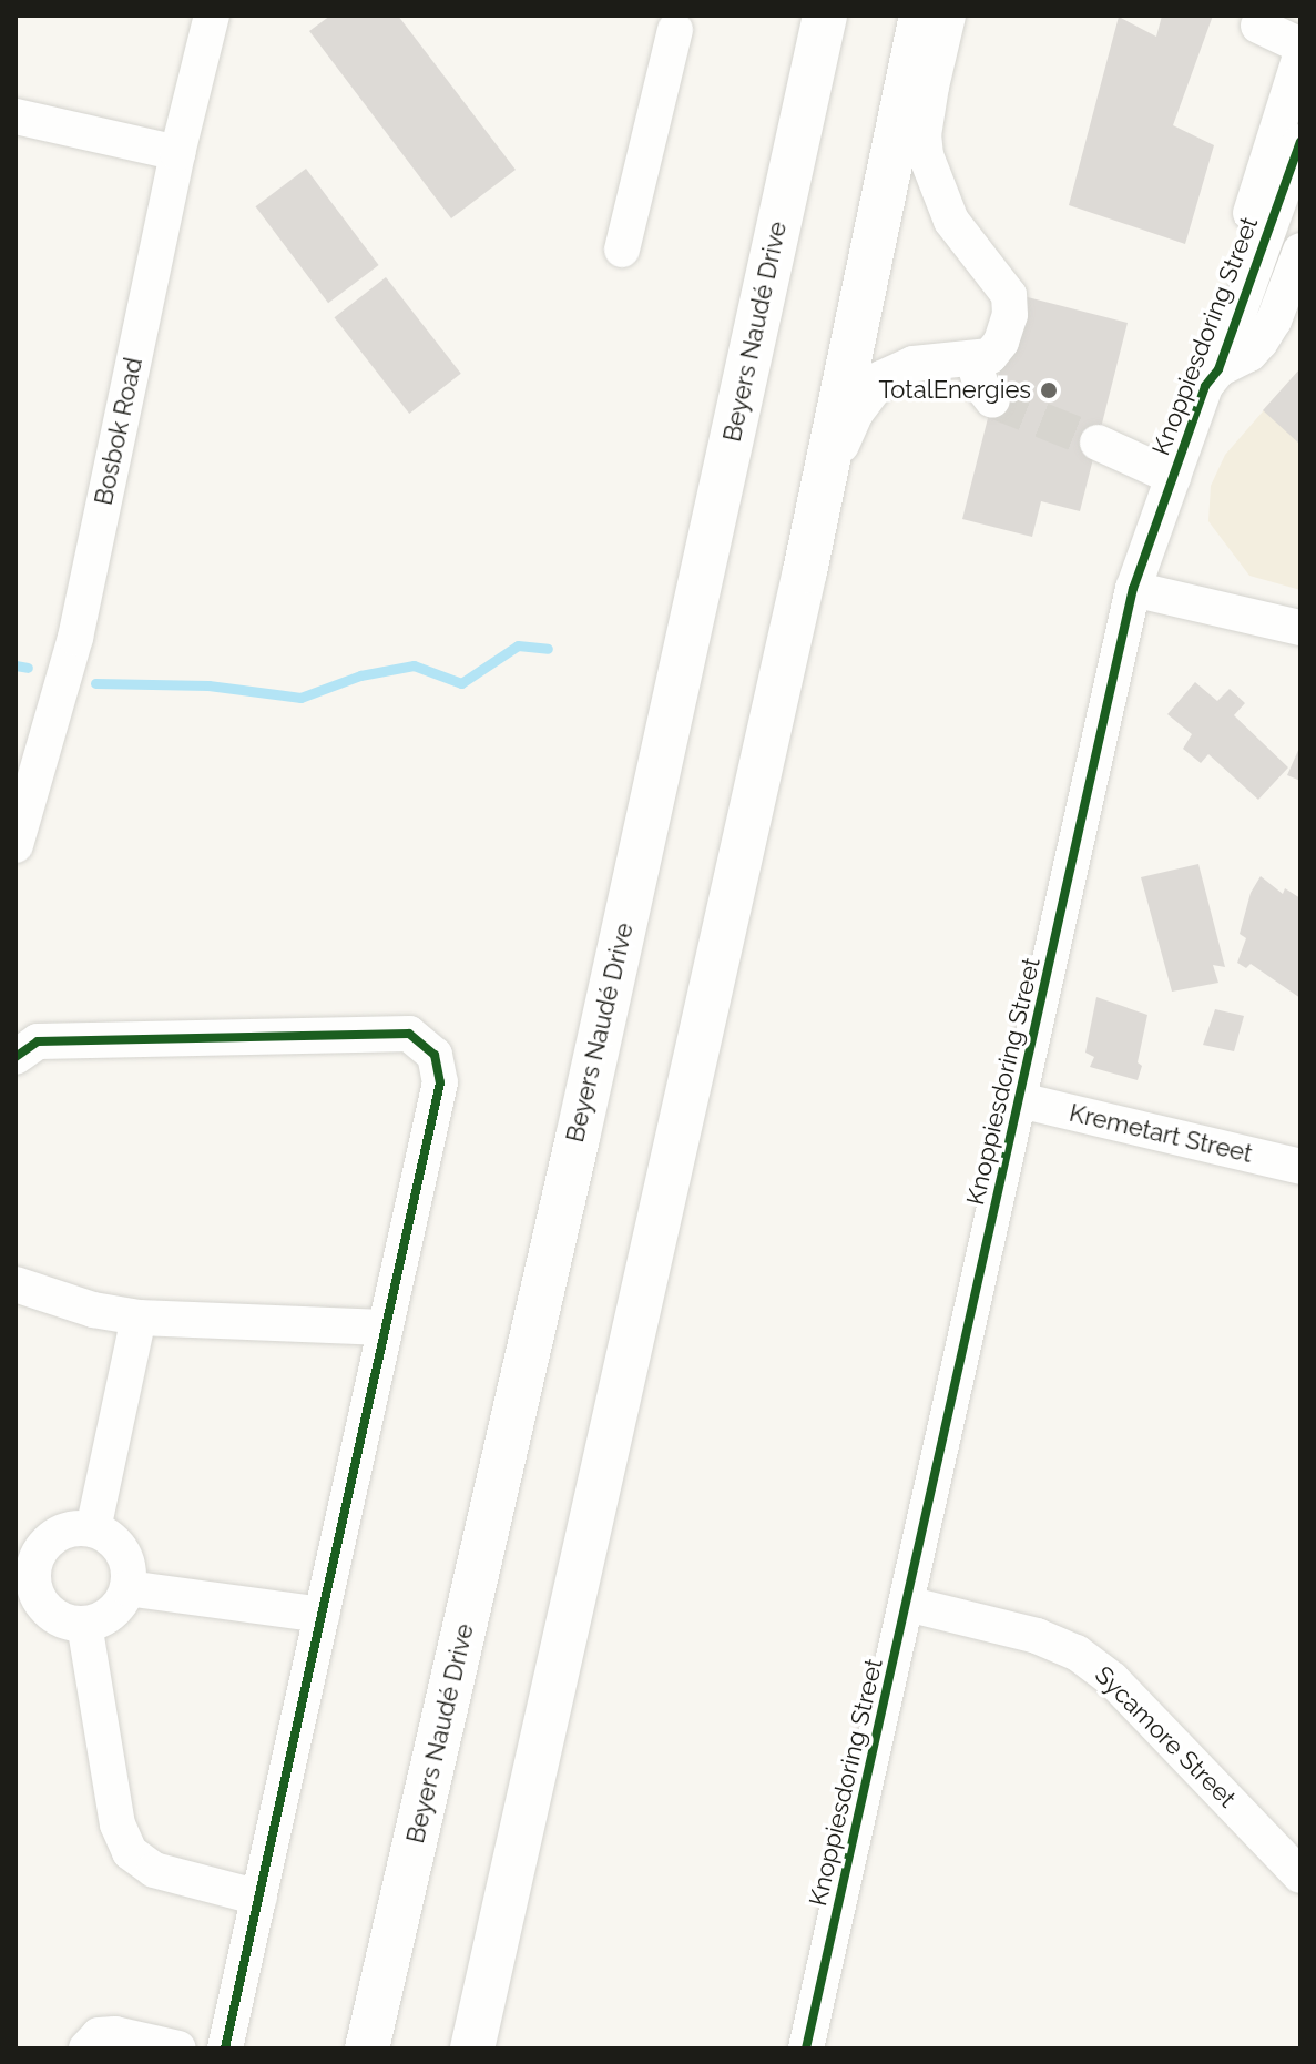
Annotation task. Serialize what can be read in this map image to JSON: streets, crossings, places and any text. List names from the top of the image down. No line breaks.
{"streets":{"main road":["Beyers Naudé Drive"],"street":["Knoppiesdoring Street","Bosbok Road","Kremetart Street","Sycamore Street"]},"crossings":[["Knoppiesdoring Street","Kremetart Street"],["Knoppiesdoring Street","Sycamore Street"]],"places":["TotalEnergies"]}
